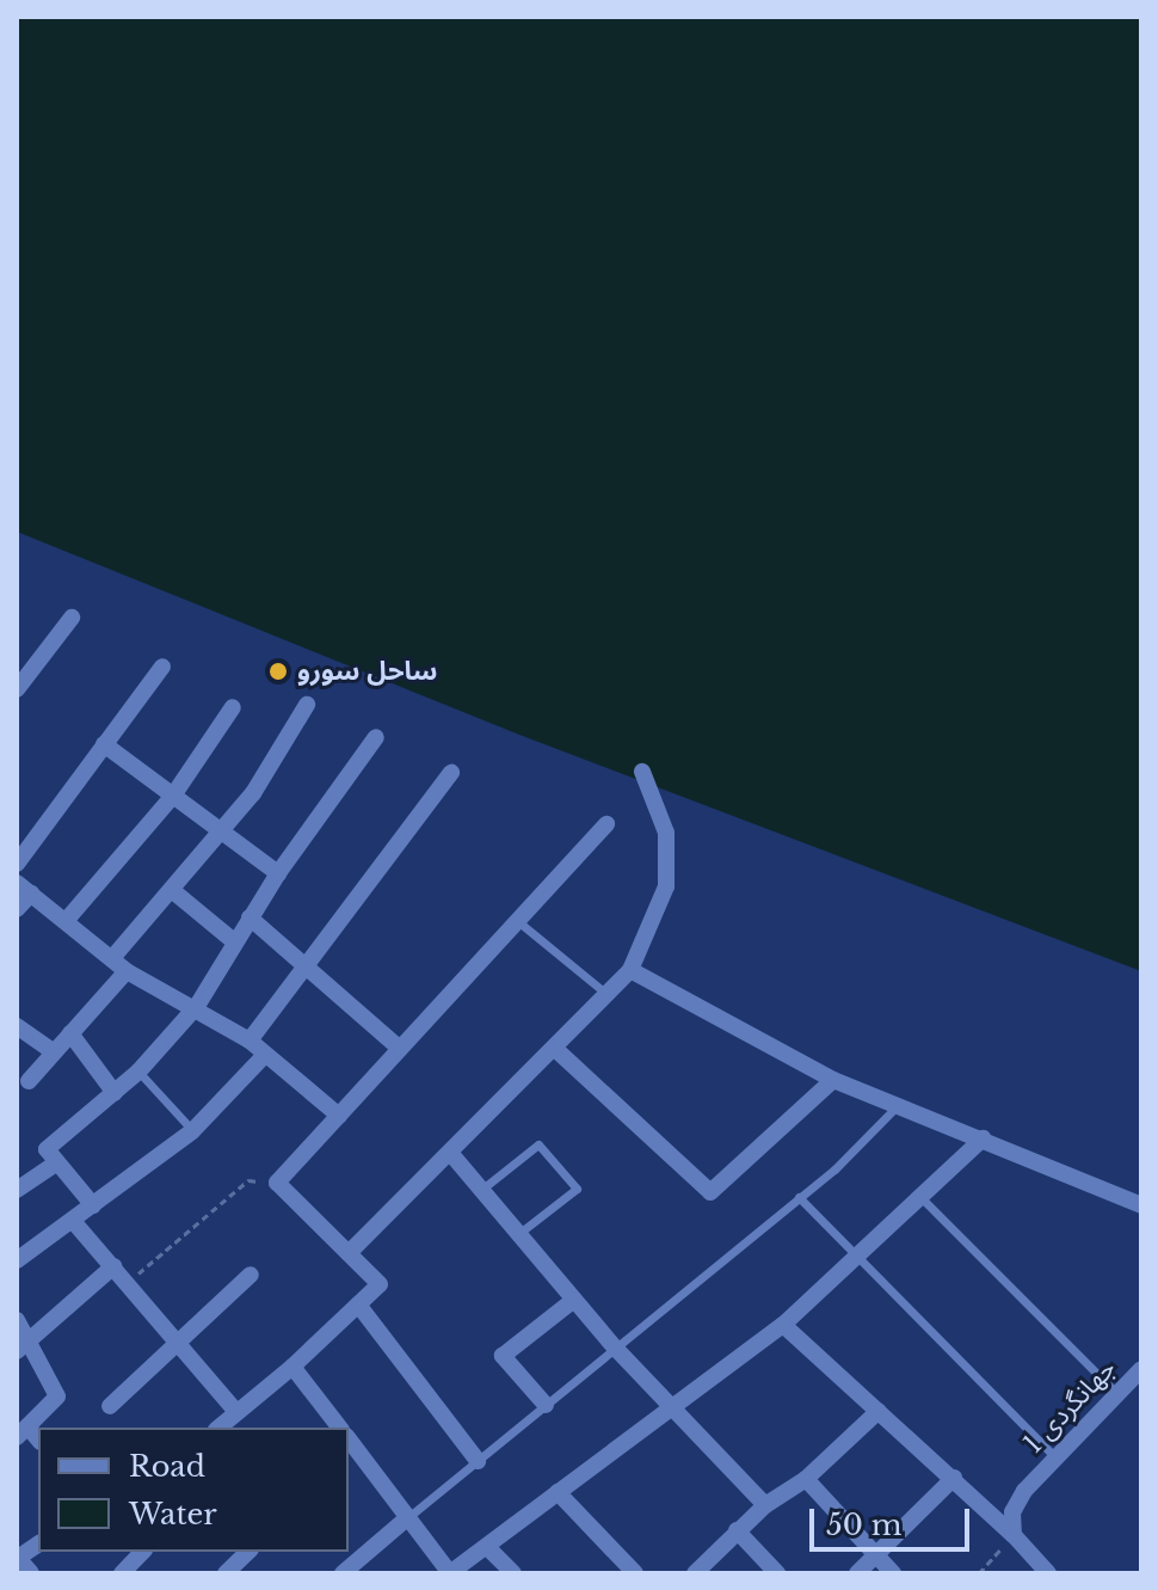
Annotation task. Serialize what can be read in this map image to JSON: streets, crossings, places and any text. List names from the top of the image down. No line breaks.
{"streets":{"street":["جهانگردی 1"]},"places":["ساحل سورو"],"legend":["Road","Water"],"scale_bar":"50 m"}
